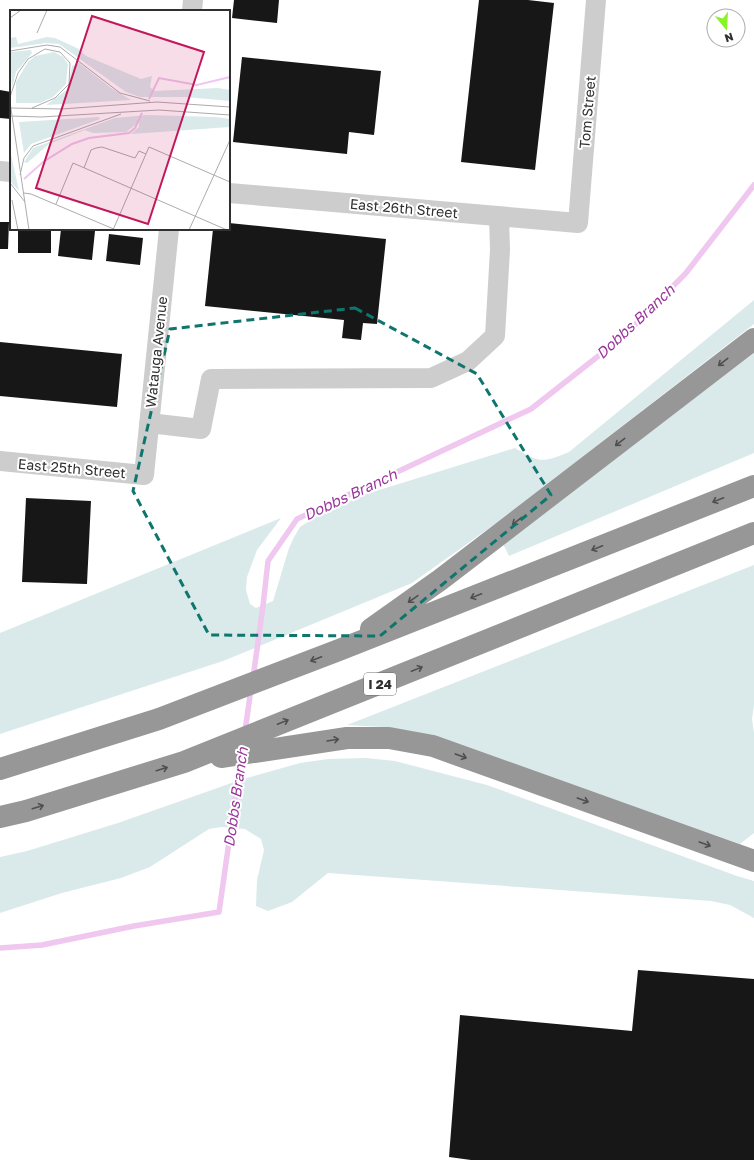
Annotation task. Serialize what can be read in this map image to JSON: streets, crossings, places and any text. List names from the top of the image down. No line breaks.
{"streets":{"highway":["I 24"],"street":["Tom Street","East 26th Street","Watauga Avenue","East 25th Street"]},"crossings":[["Tom Street","East 26th Street"],["Watauga Avenue","East 25th Street"]],"water":["Dobbs Branch"],"north":"bottom"}
